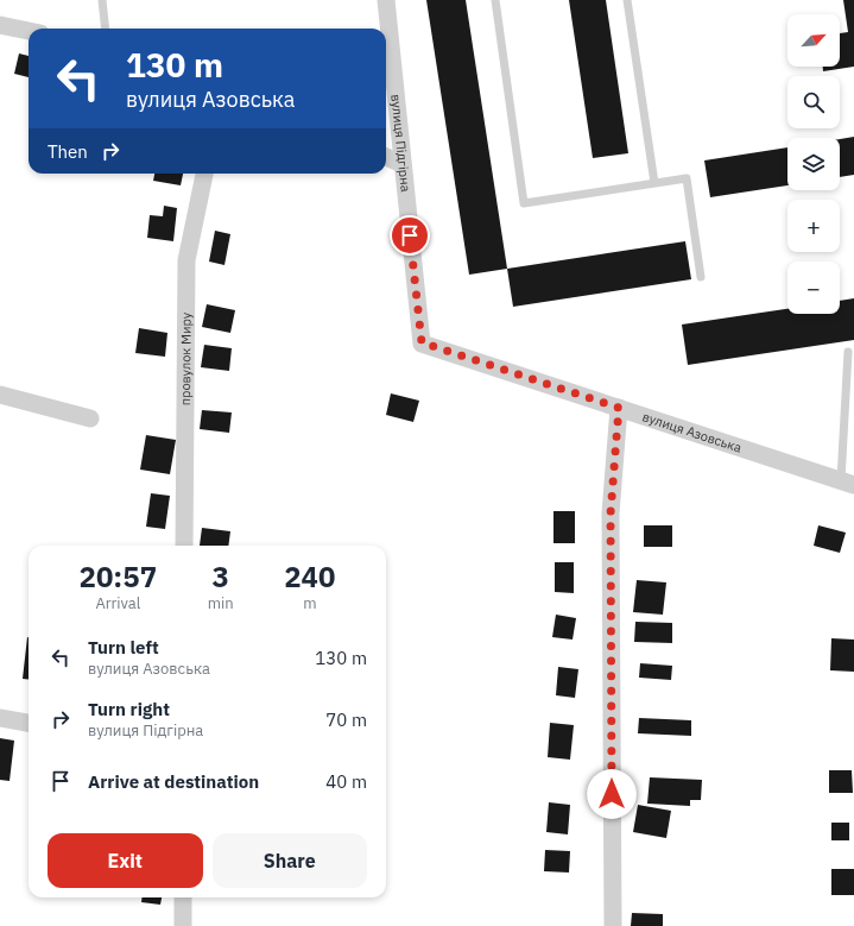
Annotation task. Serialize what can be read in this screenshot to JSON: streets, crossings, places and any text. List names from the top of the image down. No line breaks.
{"streets":{"street":["вулиця Підгірна","провулок Миру","вулиця Азовська"]},"crossings":[["вулиця Підгірна","вулиця Азовська"]],"north":"top right","page":{"map_buttons":["+","−"],"turn":["130 m","вулиця Азовська"],"then":"Then","eta":["20:57","Arrival","3","min","240","m"],"list":[{"name":"Turn left","note":"вулиця Азовська","value":"130 m"},{"name":"Turn right","note":"вулиця Підгірна","value":"70 m"},{"name":"Arrive at destination","value":"40 m"}],"buttons":["Exit","Share"]}}
